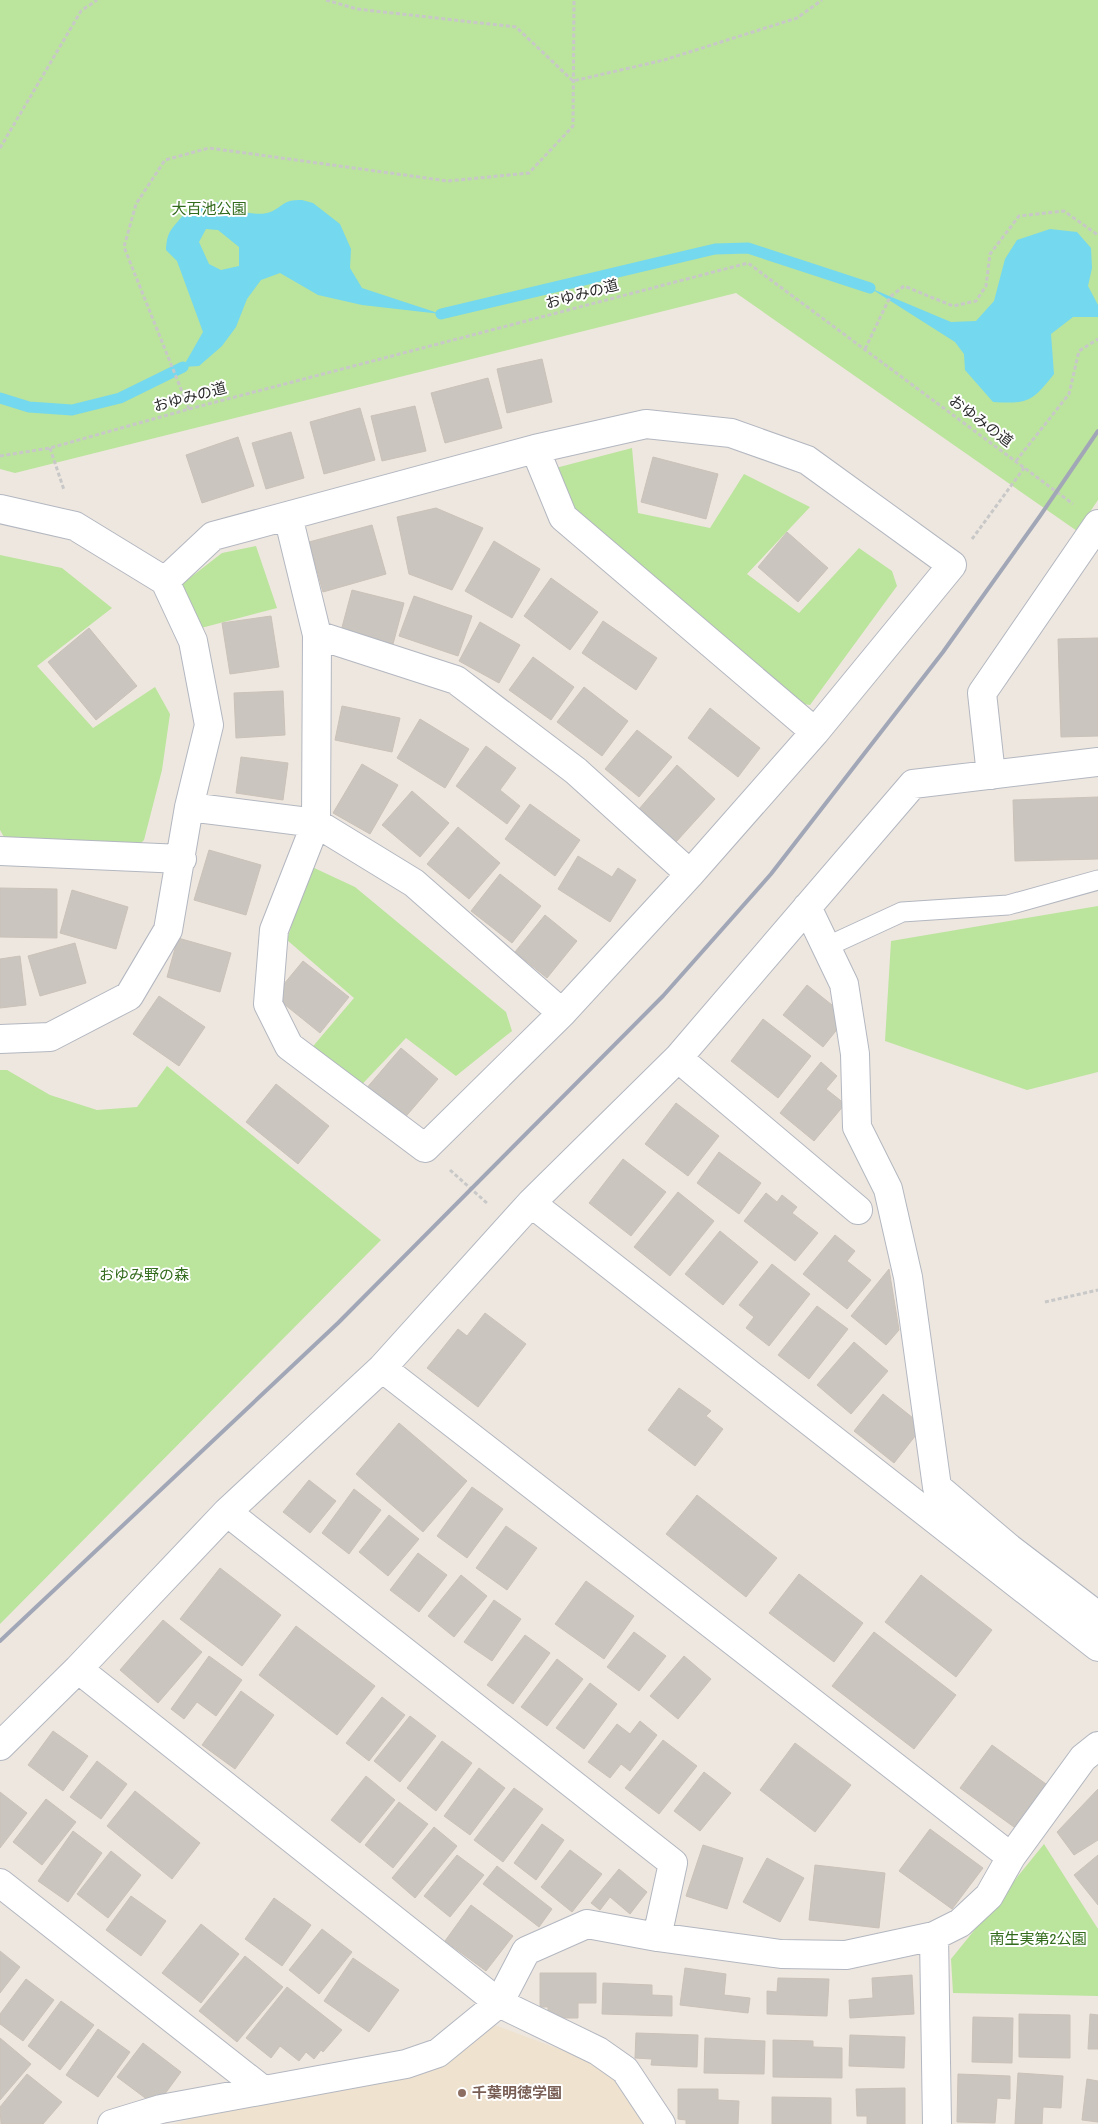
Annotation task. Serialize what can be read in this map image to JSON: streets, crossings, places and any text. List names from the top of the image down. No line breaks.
{"streets":{"path":["おゆみの道"]},"parks":["大百池公園","おゆみ野の森","南生実第2公園"],"places":["千葉明徳学園"]}
